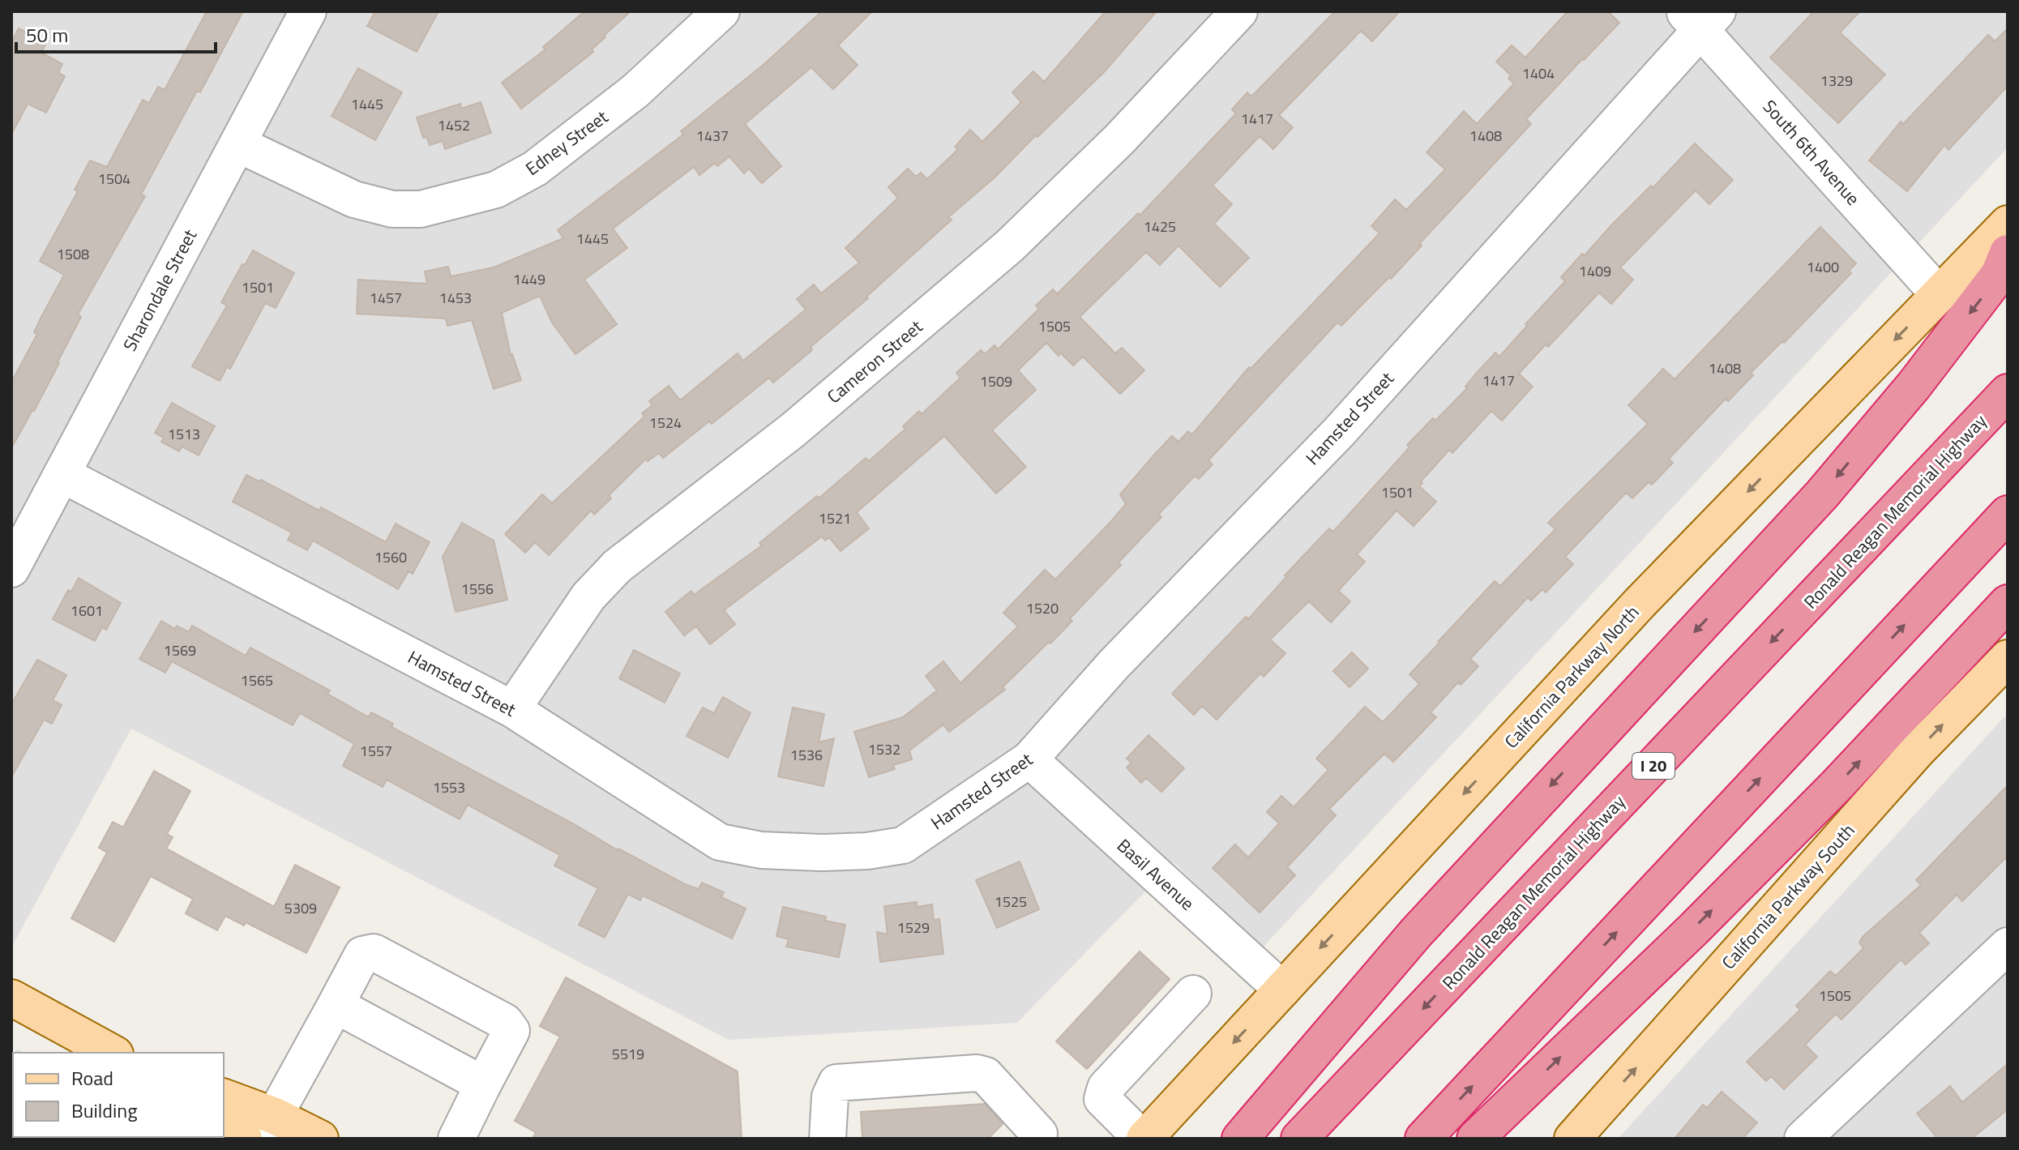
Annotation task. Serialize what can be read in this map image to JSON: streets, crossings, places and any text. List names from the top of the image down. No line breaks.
{"streets":{"highway":["Ronald Reagan Memorial Highway","I 20"],"main road":["California Parkway North","California Parkway South"],"street":["Edney Street","South 6th Avenue","Sharondale Street","Cameron Street","Hamsted Street","Basil Avenue"]},"crossings":[["Edney Street","Sharondale Street"],["South 6th Avenue","Hamsted Street"],["South 6th Avenue","California Parkway North"],["Sharondale Street","Hamsted Street"],["Cameron Street","Hamsted Street"],["Hamsted Street","Basil Avenue"],["California Parkway North","Basil Avenue"]],"one_way":["California Parkway North","California Parkway South"],"house_numbers":["1404","1329","1445","1417","1452","1437","1408","1504","1425","1445","1508","1400","1409","1449","1501","1457","1453","1505","1408","1417","1509","1524","1513","1501","1521","1560","1556","1520","1601","1569","1565","1532","1557","1536","1553","1525","5309","1529","1505","5519"],"legend":["Road","Building"],"scale_bar":"50 m"}
